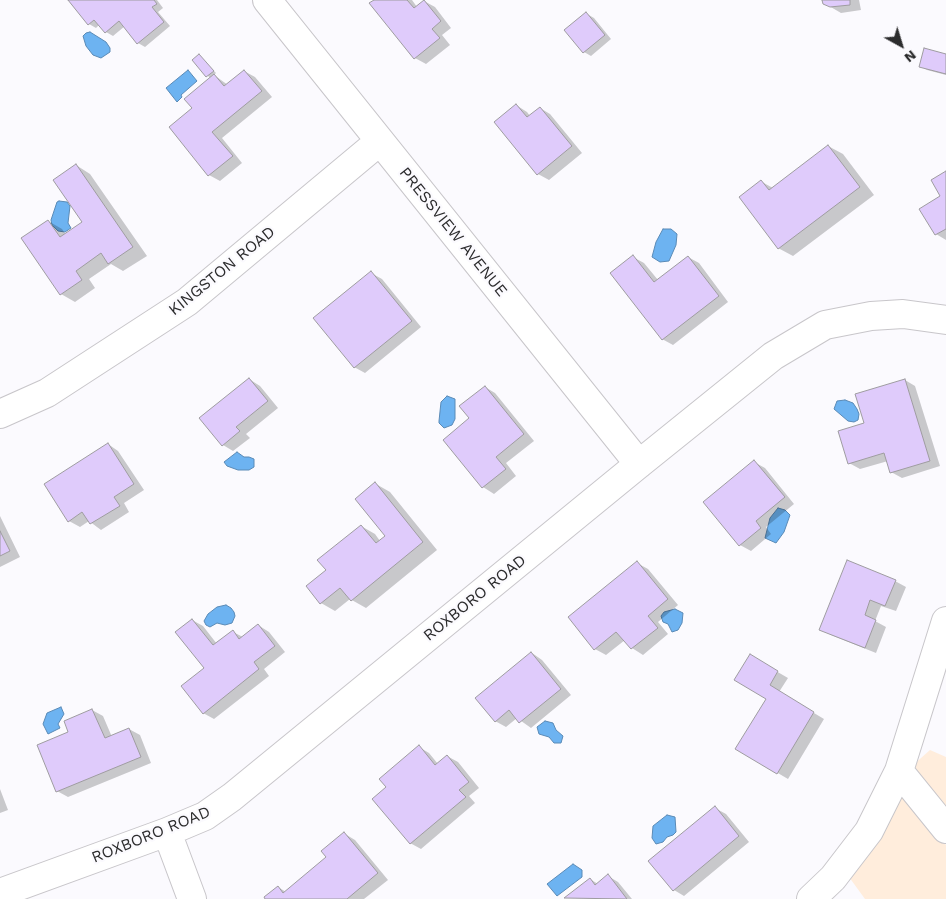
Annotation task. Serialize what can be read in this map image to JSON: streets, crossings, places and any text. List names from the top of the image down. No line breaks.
{"streets":{"street":["PRESSVIEW AVENUE","KINGSTON ROAD","ROXBORO ROAD"]},"crossings":[["PRESSVIEW AVENUE","KINGSTON ROAD"],["PRESSVIEW AVENUE","ROXBORO ROAD"]],"north":"bottom right"}
